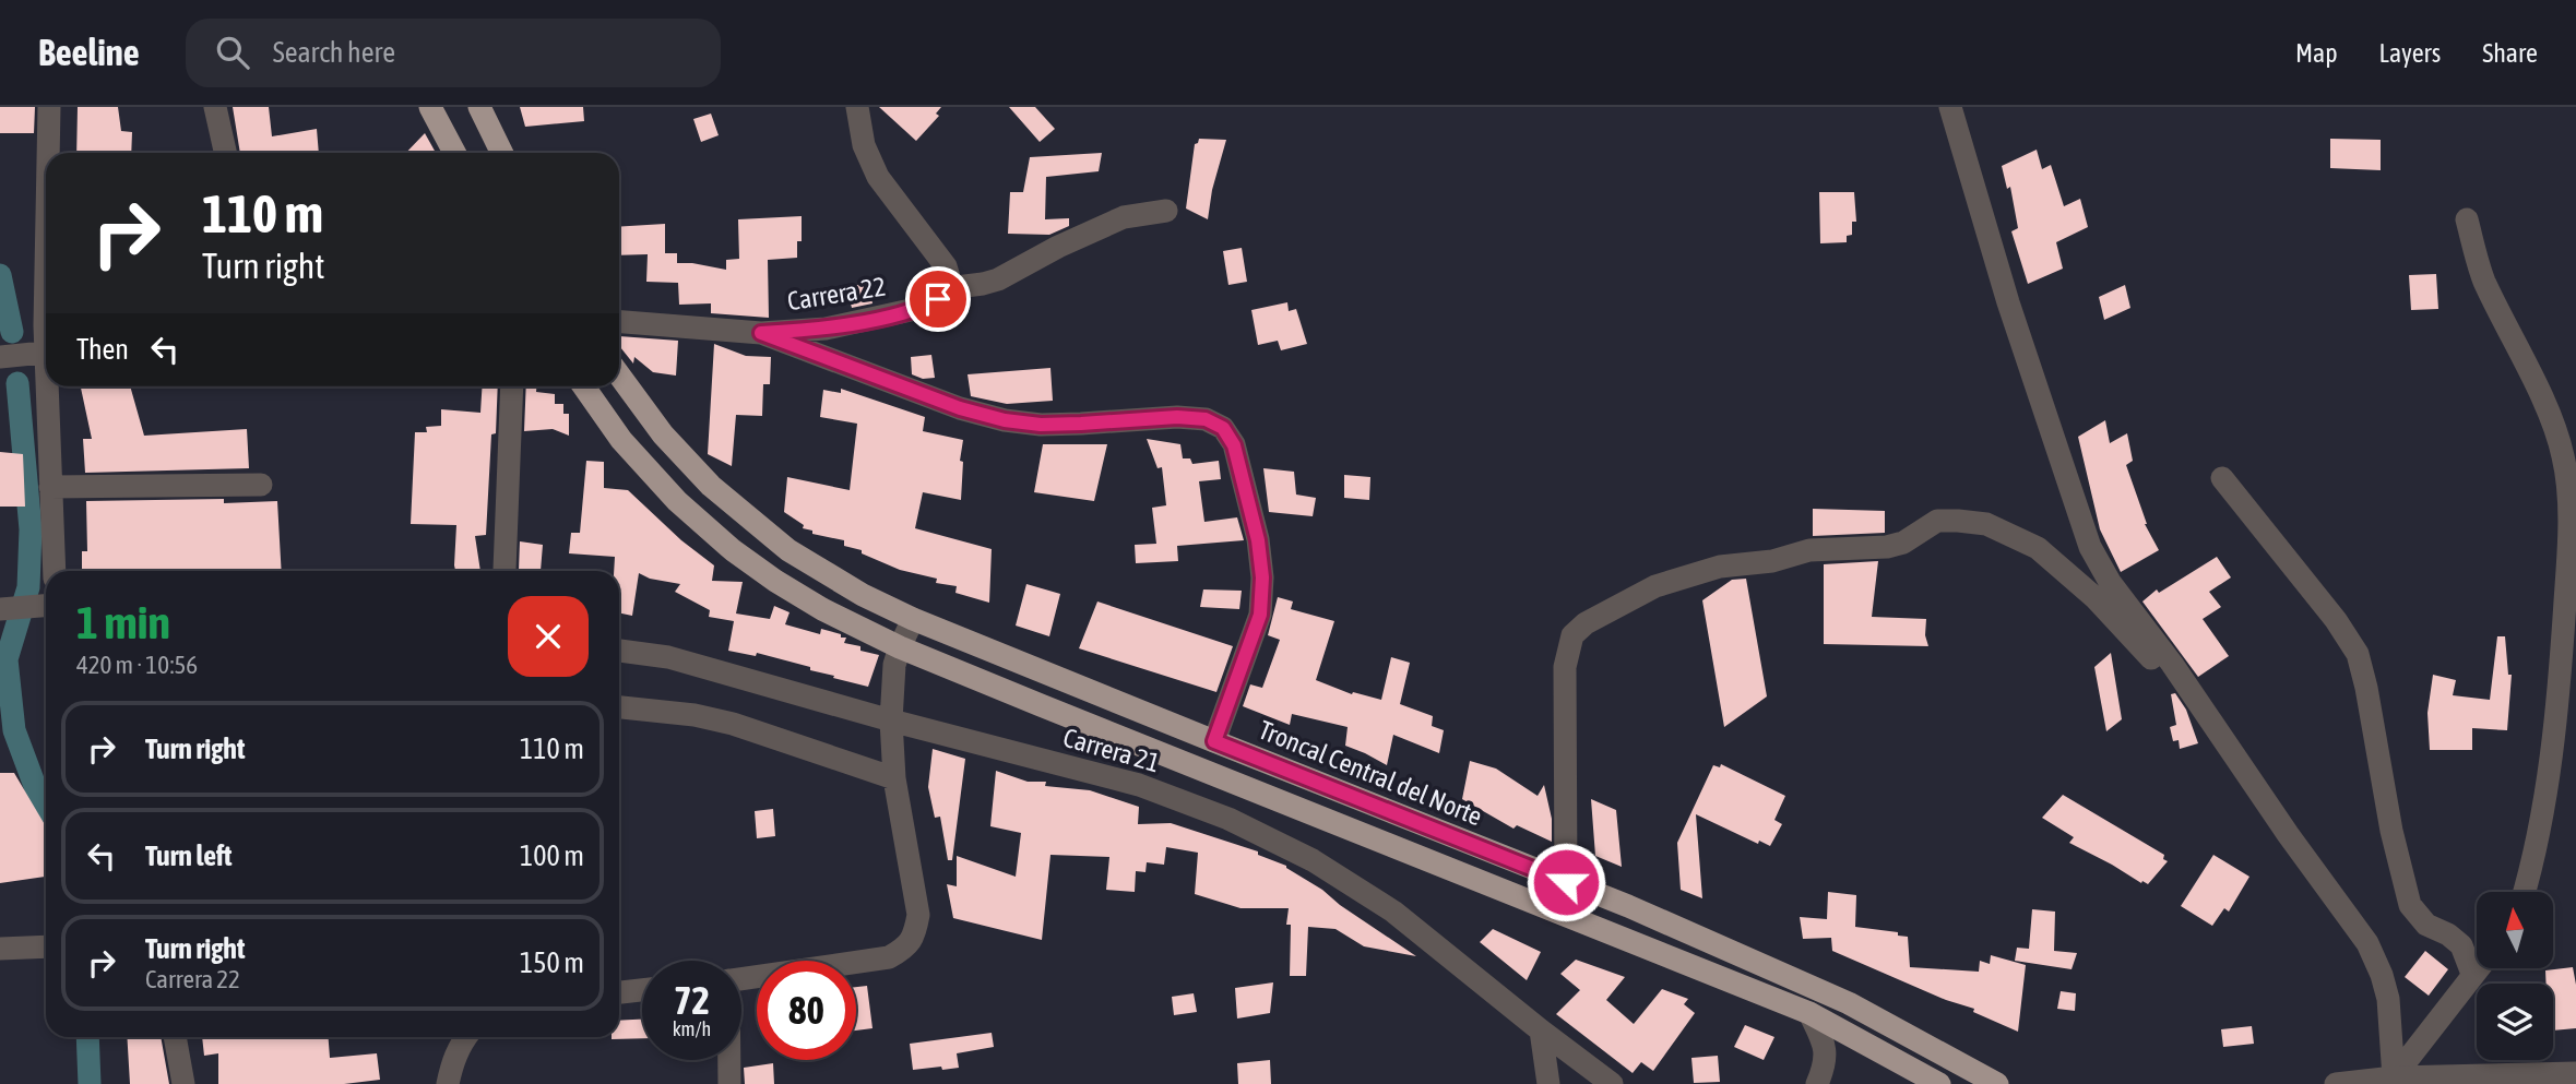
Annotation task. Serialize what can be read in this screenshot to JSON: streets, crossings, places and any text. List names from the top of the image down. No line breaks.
{"streets":{"highway":["Troncal Central del Norte"],"street":["Carrera 22","Carrera 21"]},"north":"top","page":{"header":"Beeline","search":"Search here","nav":["Map","Layers","Share"],"turn":["110 m","Turn right"],"then":"Then","heading":["1 min","420 m · 10:56"],"list":[{"name":"Turn right","value":"110 m"},{"name":"Turn left","value":"100 m"},{"name":"Turn right","note":"Carrera 22","value":"150 m"}],"speed":"72 km/h","limit":"80"}}
